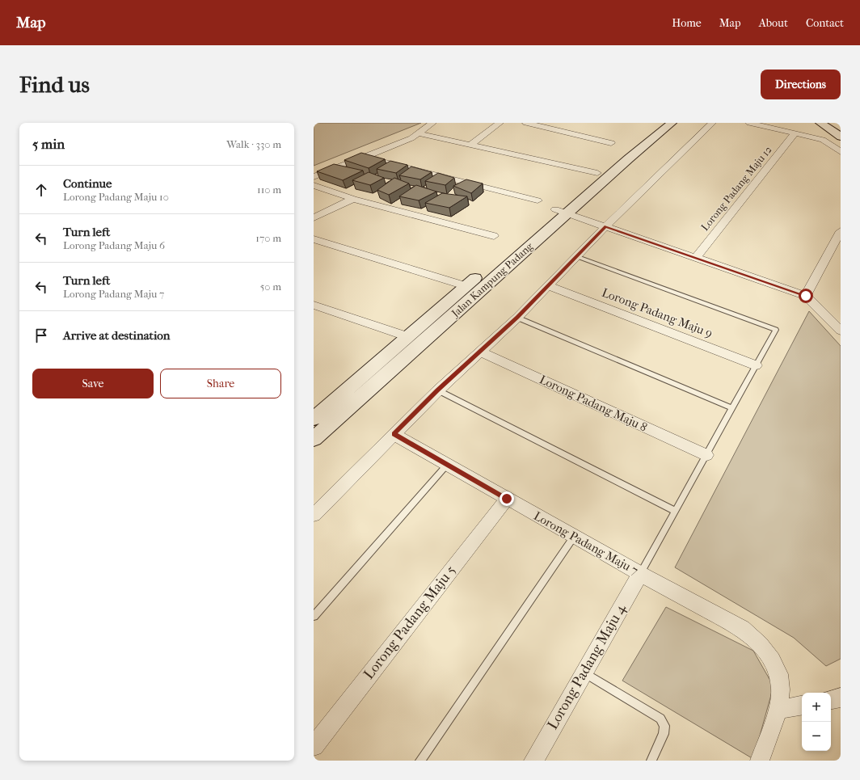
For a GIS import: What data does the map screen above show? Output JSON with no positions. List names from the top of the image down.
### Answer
{
  "streets": {
    "street": [
      "Lorong Padang Maju 12",
      "Jalan Kampung Padang",
      "Lorong Padang Maju 9",
      "Lorong Padang Maju 8",
      "Lorong Padang Maju 7",
      "Lorong Padang Maju 5",
      "Lorong Padang Maju 4"
    ]
  },
  "crossings": [
    ["Lorong Padang Maju 7", "Lorong Padang Maju 5"],
    ["Lorong Padang Maju 7", "Lorong Padang Maju 4"]
  ],
  "page": {
    "header": "Map",
    "nav": [
      "Home",
      "Map",
      "About",
      "Contact"
    ],
    "buttons": [
      "Directions",
      ["Save", "Share"]
    ],
    "title": "Find us",
    "heading": ["5 min", "Walk · 330 m"],
    "list": [
      ["Continue", "Lorong Padang Maju 10", "110 m"],
      ["Turn left", "Lorong Padang Maju 6", "170 m"],
      ["Turn left", "Lorong Padang Maju 7", "50 m"],
      "Arrive at destination"
    ],
    "map_buttons": ["+", "−"]
  }
}
